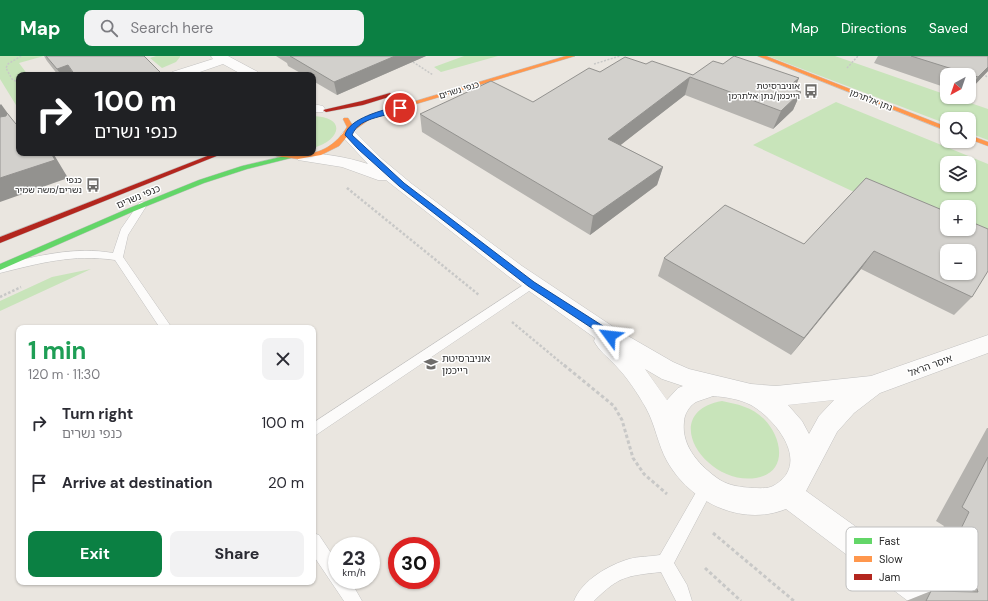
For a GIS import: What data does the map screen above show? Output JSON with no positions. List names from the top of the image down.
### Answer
{
  "streets": {
    "street": ["כנפי נשרים", "נתן אלתרמן", "איסר הראל"]
  },
  "places": {
    "bus stop": ["אוניברסיטת רייכמן/נתן אלתרמן", "כנפי נשרים/משה שמיר"],
    "school or university": ["אוניברסיטת רייכמן"]
  },
  "legend": ["Fast", "Slow", "Jam"],
  "north": "bottom left",
  "page": {
    "header": "Map",
    "search": "Search here",
    "nav": ["Map", "Directions", "Saved"],
    "map_buttons": ["+", "−"],
    "turn": ["100 m", "כנפי נשרים"],
    "heading": ["1 min", "120 m · 11:30"],
    "list": [
      {
        "name": "Turn right",
        "note": "כנפי נשרים",
        "value": "100 m"
      },
      {
        "name": "Arrive at destination",
        "value": "20 m"
      }
    ],
    "buttons": ["Exit", "Share"],
    "speed": "23 km/h",
    "limit": "30"
  }
}
